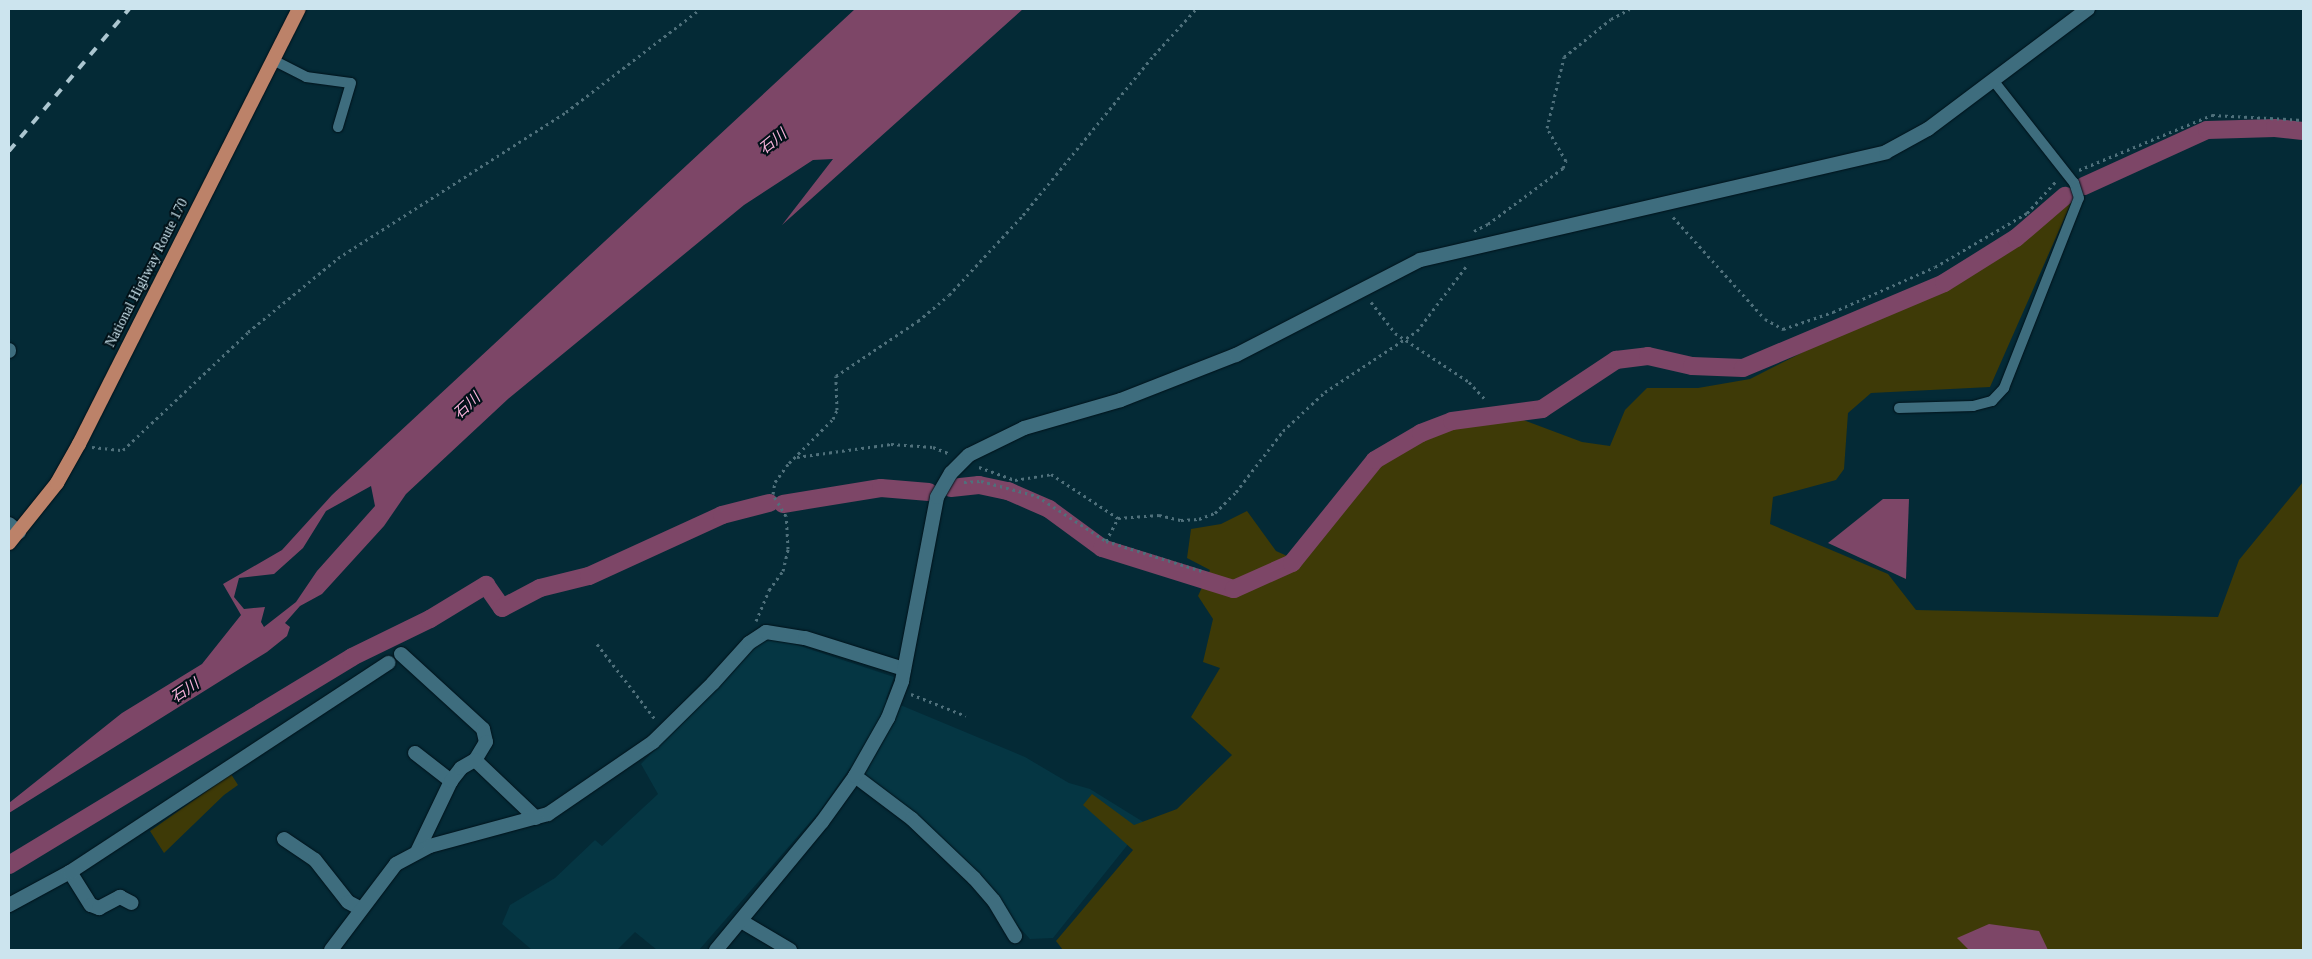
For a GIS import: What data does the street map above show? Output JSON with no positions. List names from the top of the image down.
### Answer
{
  "streets": {
    "highway": ["National Highway Route 170"]
  },
  "water": ["石川"]
}
